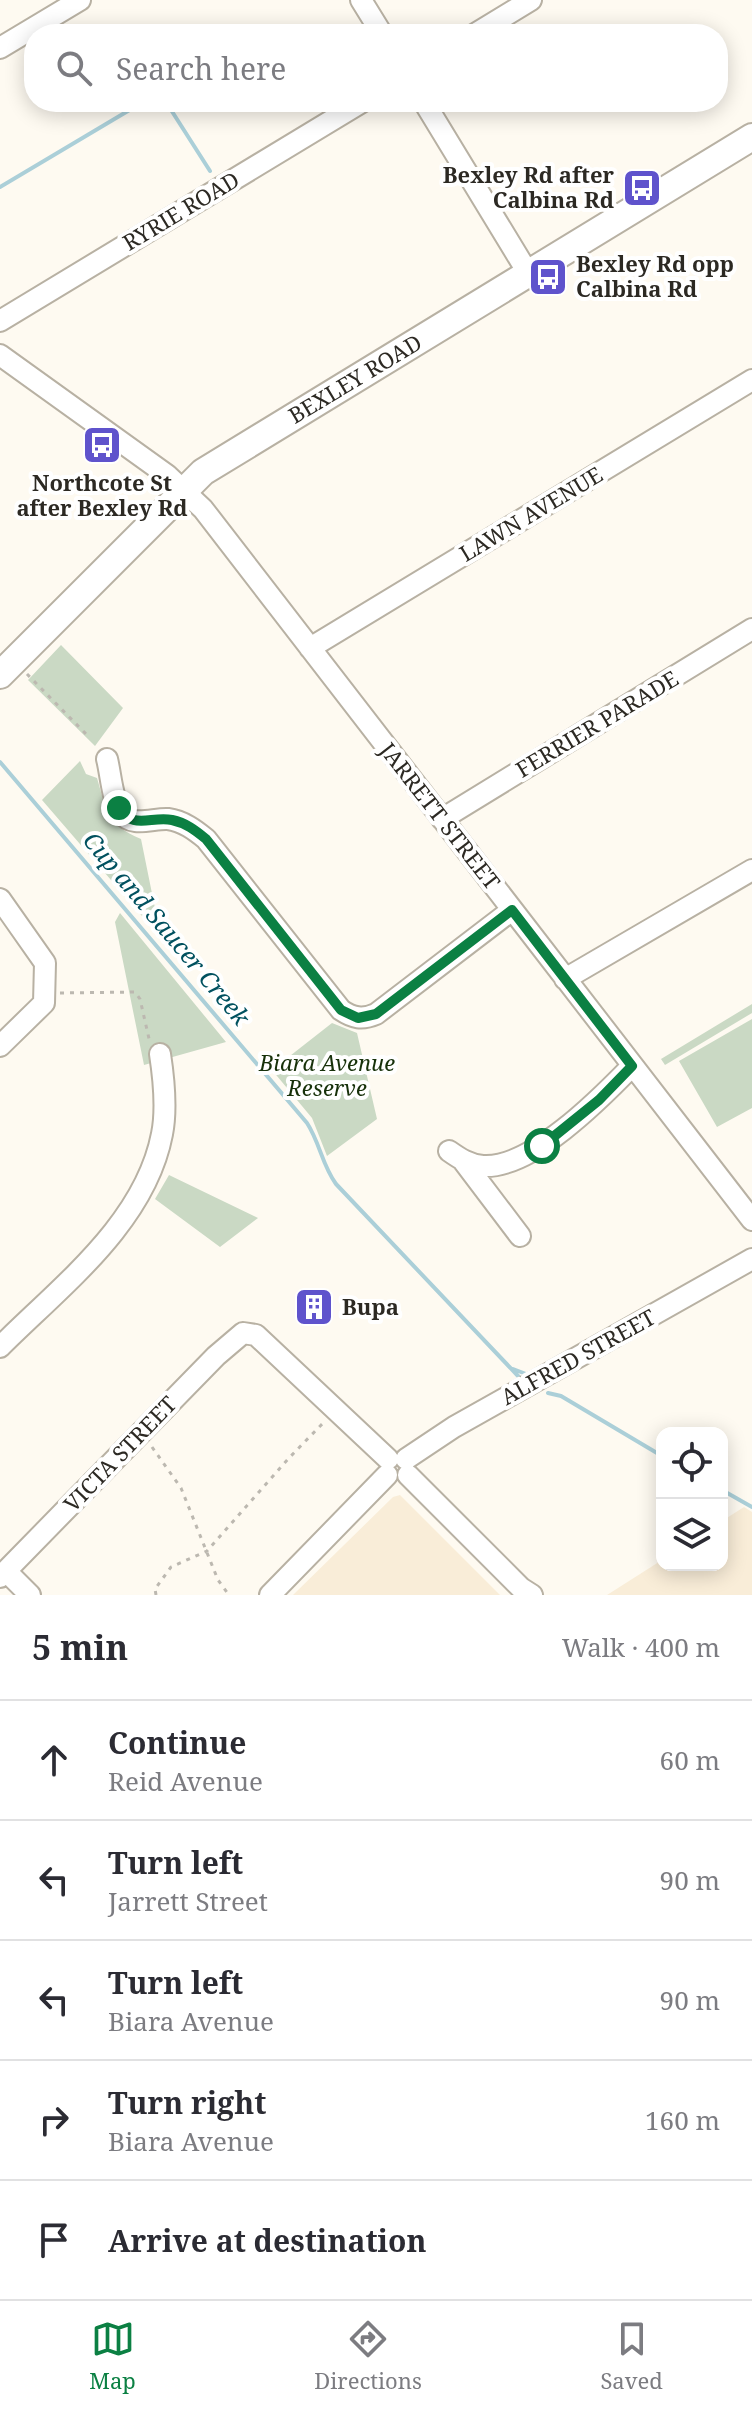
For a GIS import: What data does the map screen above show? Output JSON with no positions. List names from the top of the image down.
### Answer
{
  "streets": {
    "main road": ["BEXLEY ROAD"],
    "street": [
      "RYRIE ROAD",
      "LAWN AVENUE",
      "FERRIER PARADE",
      "JARRETT STREET",
      "ALFRED STREET",
      "VICTA STREET"
    ]
  },
  "crossings": [
    ["BEXLEY ROAD", "JARRETT STREET"],
    ["LAWN AVENUE", "JARRETT STREET"],
    ["FERRIER PARADE", "JARRETT STREET"],
    ["ALFRED STREET", "VICTA STREET"]
  ],
  "water": ["Cup and Saucer Creek"],
  "parks": ["Biara Avenue Reserve"],
  "places": {
    "bus stop": ["Bexley Rd after Calbina Rd", "Bexley Rd opp Calbina Rd", "Northcote St after Bexley Rd"],
    "building": ["Bupa"]
  },
  "page": {
    "search": "Search here",
    "heading": ["5 min", "Walk · 400 m"],
    "list": [
      ["Continue", "Reid Avenue", "60 m"],
      ["Turn left", "Jarrett Street", "90 m"],
      ["Turn left", "Biara Avenue", "90 m"],
      ["Turn right", "Biara Avenue", "160 m"],
      "Arrive at destination"
    ],
    "nav": ["Map", "Directions", "Saved"]
  }
}
